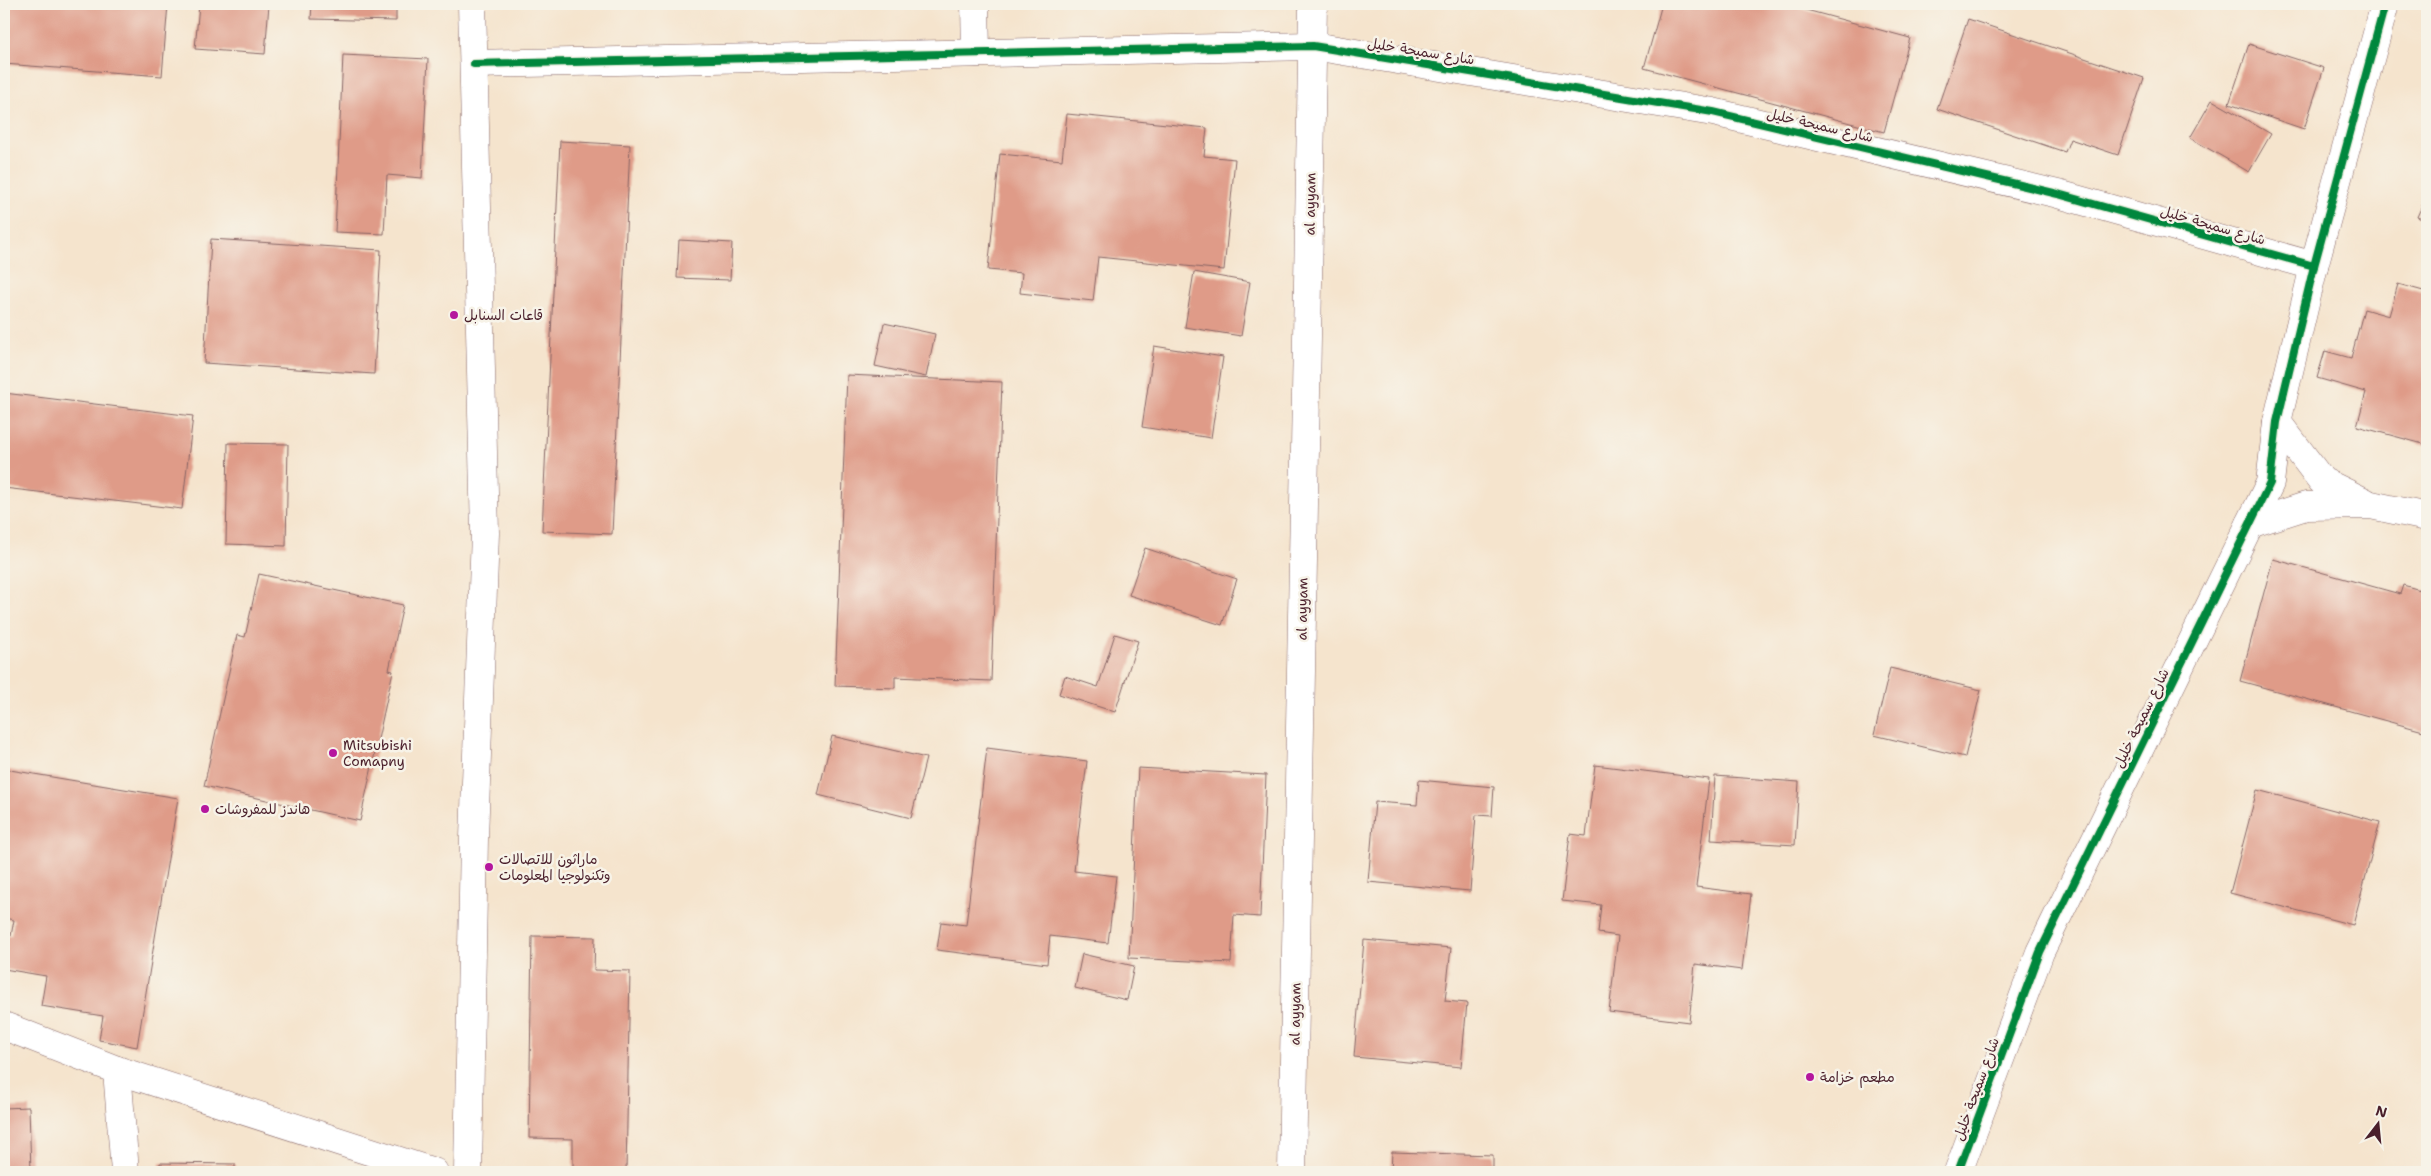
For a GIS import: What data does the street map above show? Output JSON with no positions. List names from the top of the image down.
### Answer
{
  "streets": {
    "street": ["شارع سميحة خليل", "al ayyam"]
  },
  "crossings": [
    ["شارع سميحة خليل", "al ayyam"]
  ],
  "places": [
    "قاعات السنابل",
    "Mitsubishi Comapny",
    "هاندز للمفروشات",
    "ماراثون للاتصالات وتكنولوجيا المعلومات",
    "مطعم خزامة"
  ],
  "north": "top"
}
